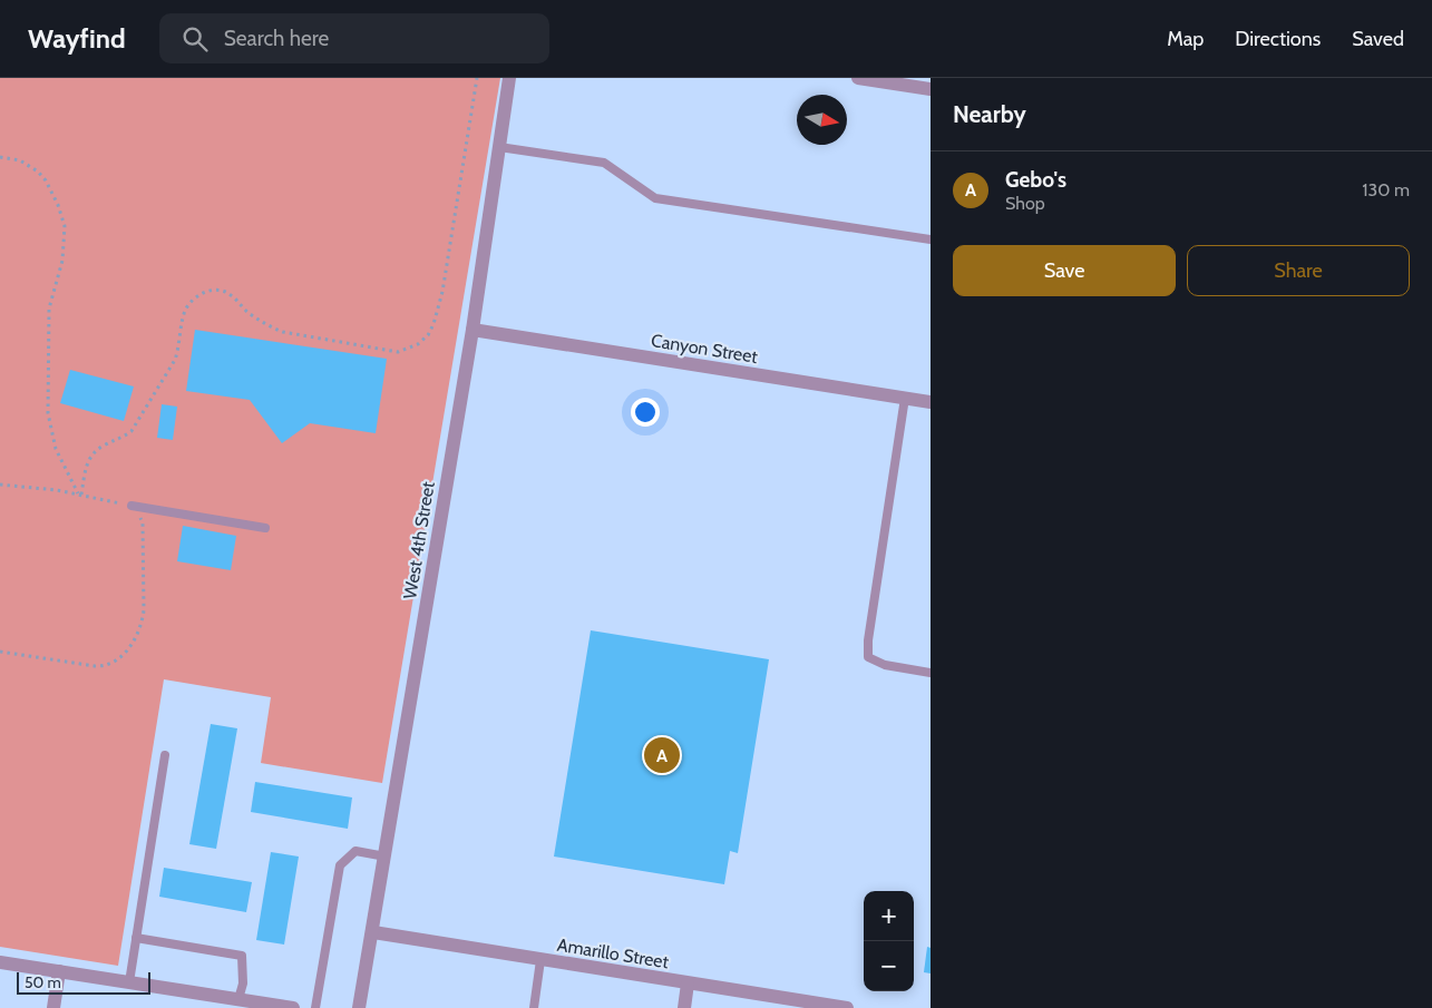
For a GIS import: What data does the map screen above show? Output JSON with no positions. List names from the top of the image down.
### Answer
{
  "streets": {
    "street": ["Canyon Street", "West 4th Street", "Amarillo Street"]
  },
  "crossings": [
    ["Canyon Street", "West 4th Street"],
    ["West 4th Street", "Amarillo Street"]
  ],
  "scale_bar": "50 m",
  "north": "right",
  "page": {
    "header": "Wayfind",
    "search": "Search here",
    "nav": ["Map", "Directions", "Saved"],
    "heading": "Nearby",
    "list": [
      {
        "mark": "A",
        "name": "Gebo's",
        "note": "Shop",
        "value": "130 m"
      }
    ],
    "buttons": ["Save", "Share"],
    "pins": "A",
    "map_buttons": ["+", "−"],
    "scale": "50 m"
  }
}
